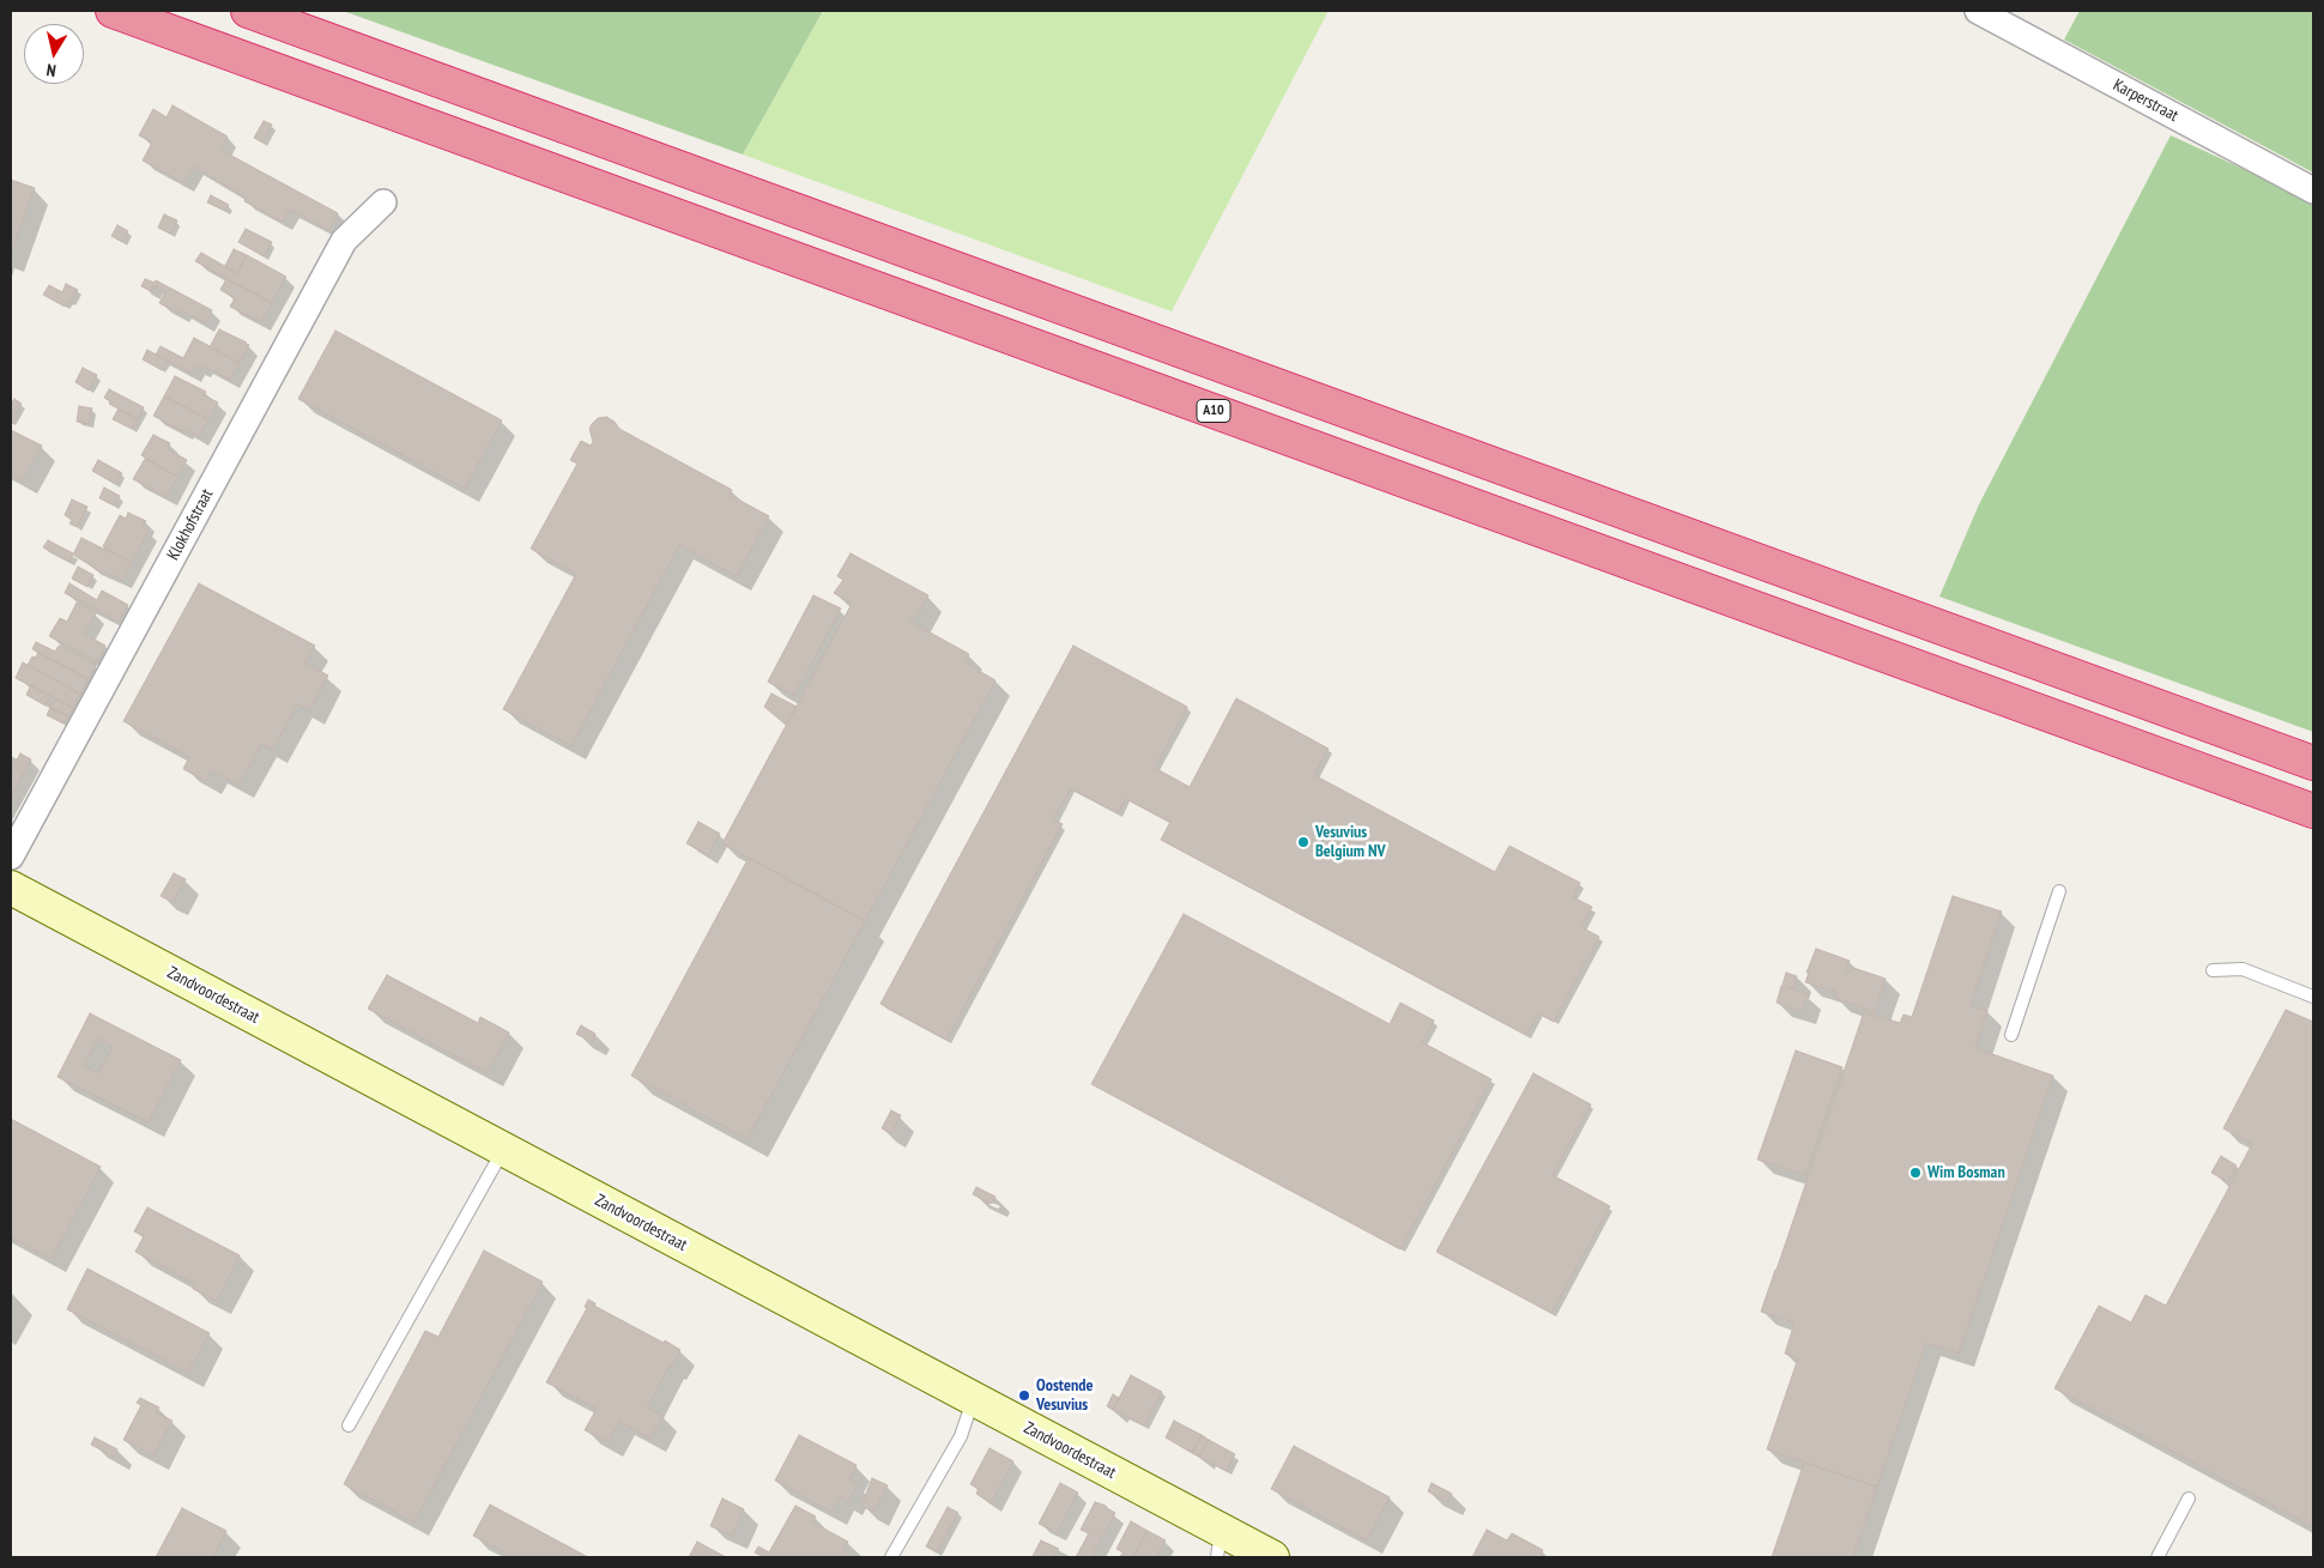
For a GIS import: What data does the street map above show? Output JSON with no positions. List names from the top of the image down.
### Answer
{
  "streets": {
    "highway": ["A10"],
    "main road": ["Zandvoordestraat"],
    "street": ["Karperstraat", "Klokhofstraat"]
  },
  "places": ["Vesuvius Belgium NV", "Wim Bosman", "Oostende Vesuvius"],
  "north": "bottom"
}
